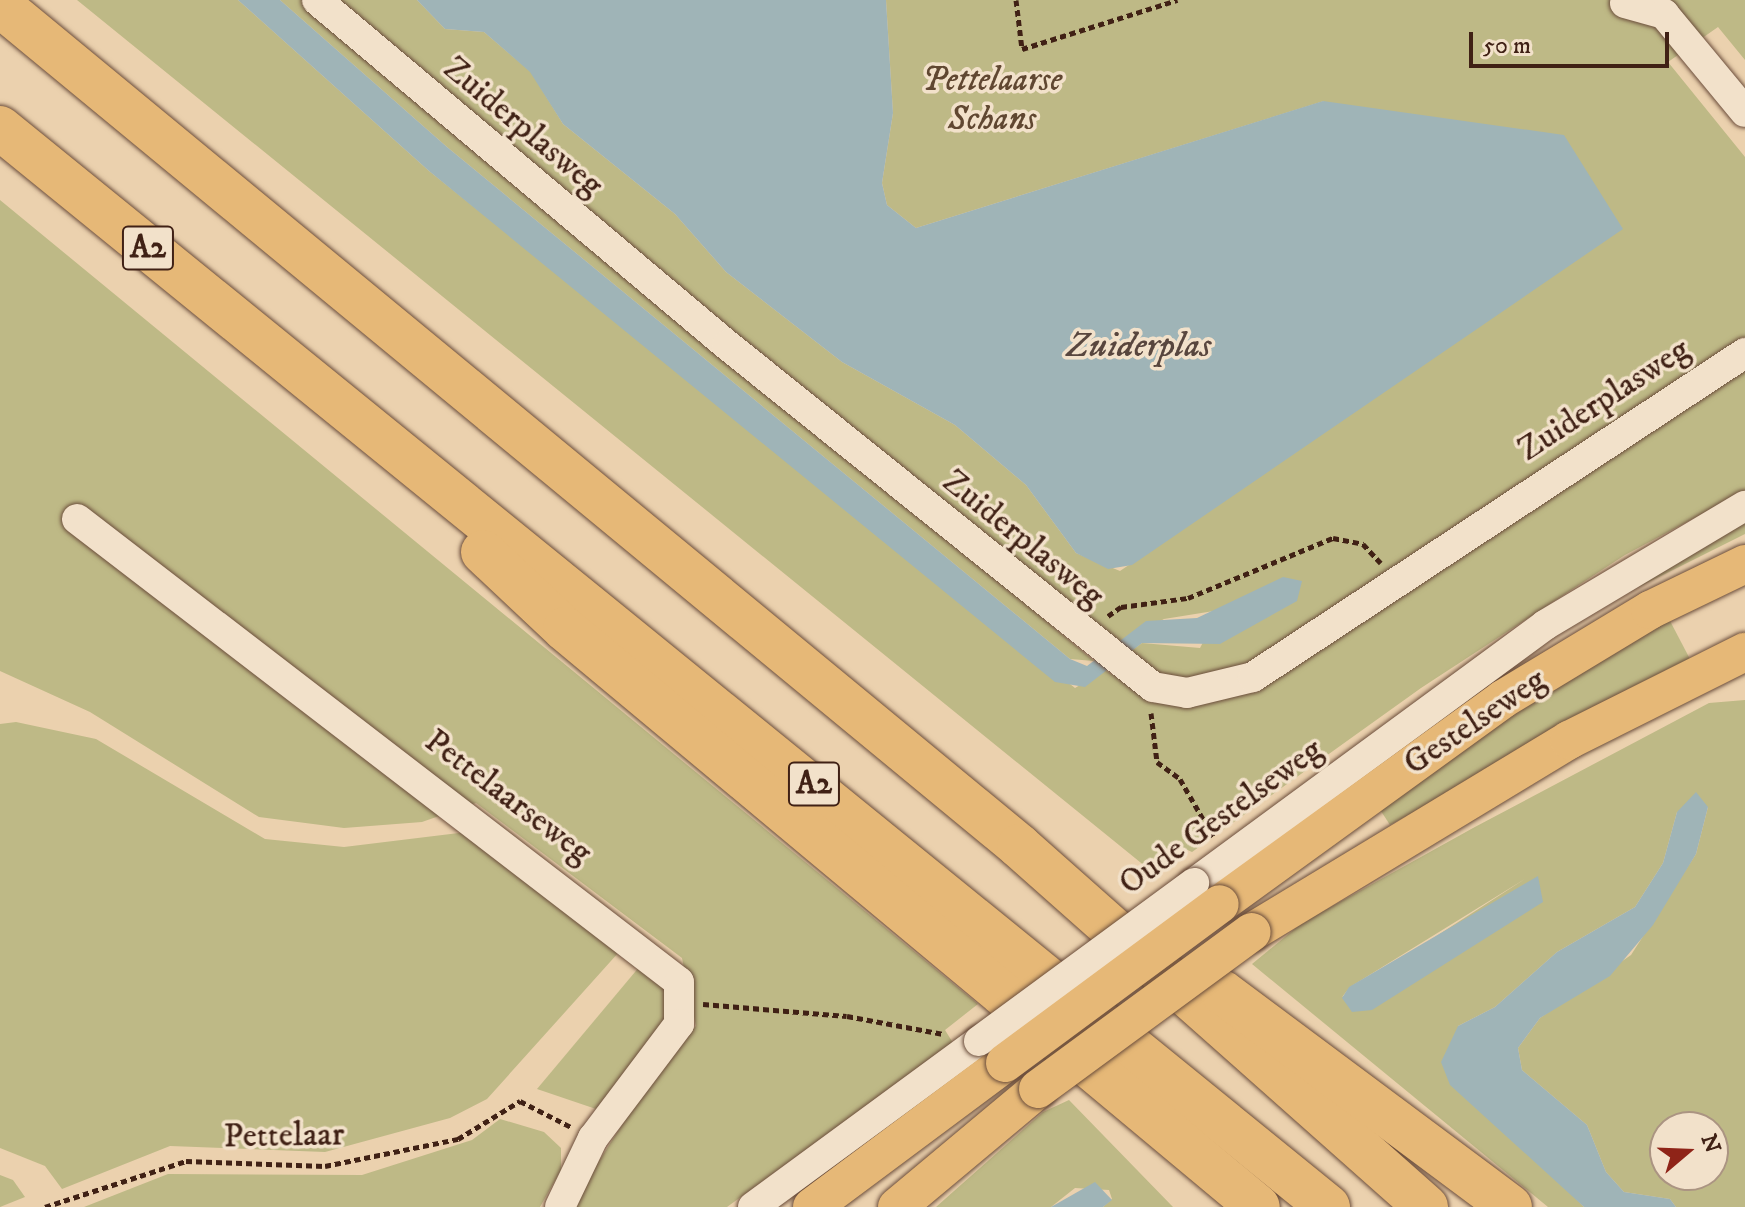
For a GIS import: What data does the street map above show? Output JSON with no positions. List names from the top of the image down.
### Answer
{
  "streets": {
    "highway": ["A2"],
    "main road": ["Gestelseweg"],
    "street": ["Zuiderplasweg", "Pettelaarseweg", "Oude Gestelseweg"],
    "path": ["Pettelaar"]
  },
  "crossings": [
    ["Gestelseweg", "Oude Gestelseweg"]
  ],
  "water": ["Zuiderplas"],
  "parks": ["Pettelaarse Schans"],
  "scale_bar": "50 m",
  "north": "right"
}
